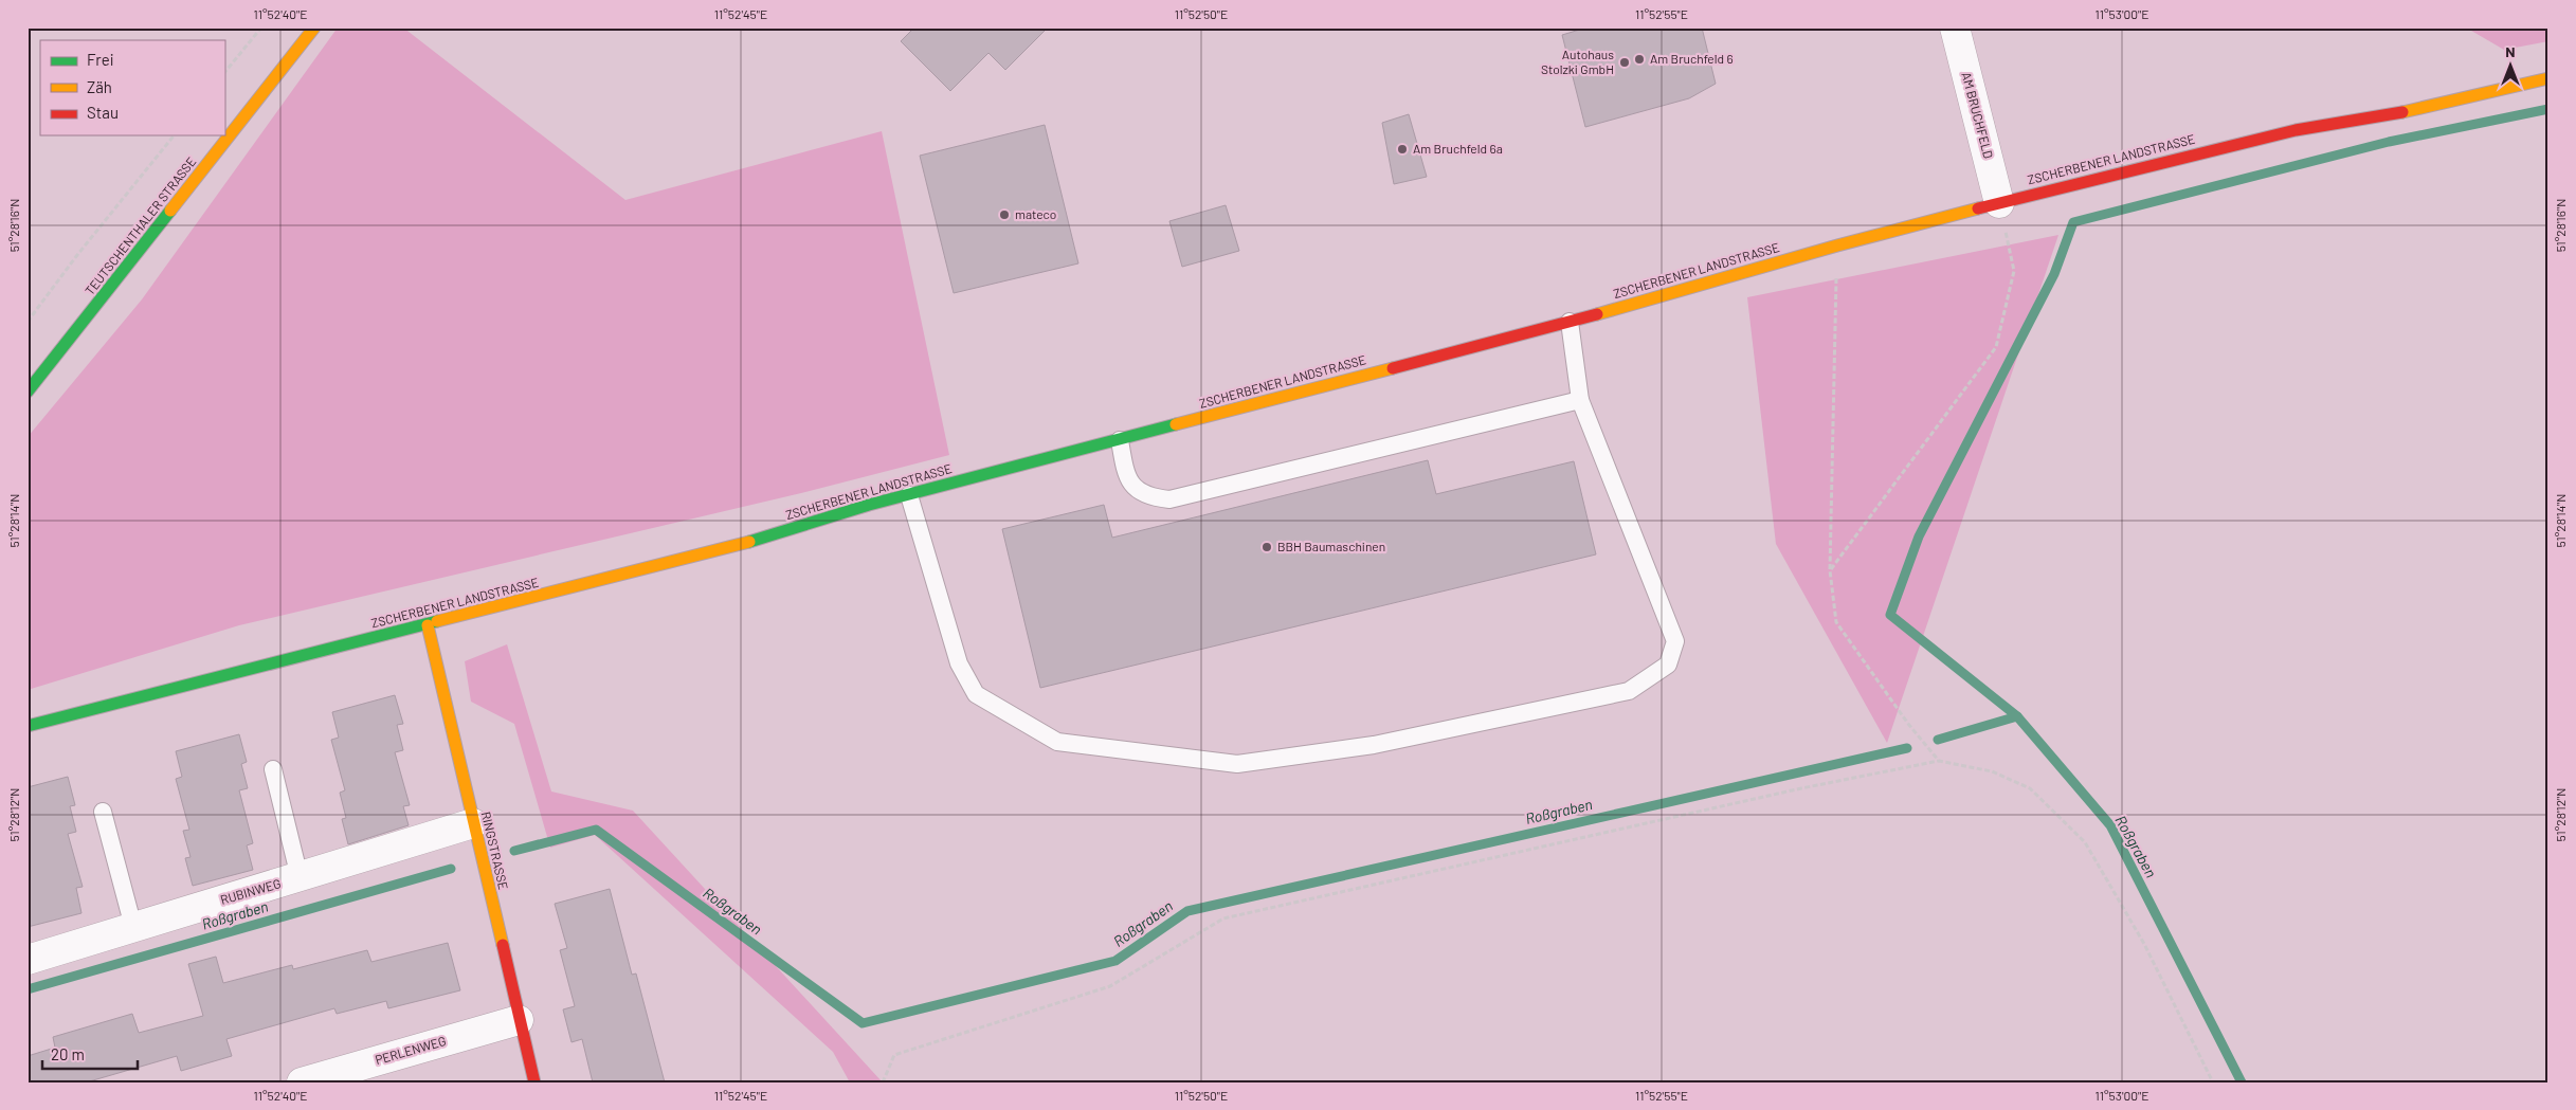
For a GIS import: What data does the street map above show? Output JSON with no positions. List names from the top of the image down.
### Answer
{
  "streets": {
    "street": [
      "AM BRUCHFELD",
      "ZSCHERBENER LANDSTRASSE",
      "TEUTSCHENTHALER STRASSE",
      "RINGSTRASSE",
      "RUBINWEG",
      "PERLENWEG"
    ]
  },
  "crossings": [
    ["AM BRUCHFELD", "ZSCHERBENER LANDSTRASSE"],
    ["ZSCHERBENER LANDSTRASSE", "RINGSTRASSE"],
    ["RINGSTRASSE", "RUBINWEG"],
    ["RINGSTRASSE", "PERLENWEG"]
  ],
  "water": ["Roßgraben"],
  "places": [
    "Am Bruchfeld 6",
    "Autohaus Stolzki GmbH",
    "Am Bruchfeld 6a",
    "mateco",
    "BBH Baumaschinen"
  ],
  "legend": ["Frei", "Zäh", "Stau"],
  "scale_bar": "20 m",
  "north": "top",
  "coordinates": [
    "11°52'40\"E",
    "11°52'45\"E",
    "11°52'50\"E",
    "11°52'55\"E",
    "11°53'00\"E",
    "51°28'16\"N",
    "51°28'14\"N",
    "51°28'12\"N"
  ]
}
